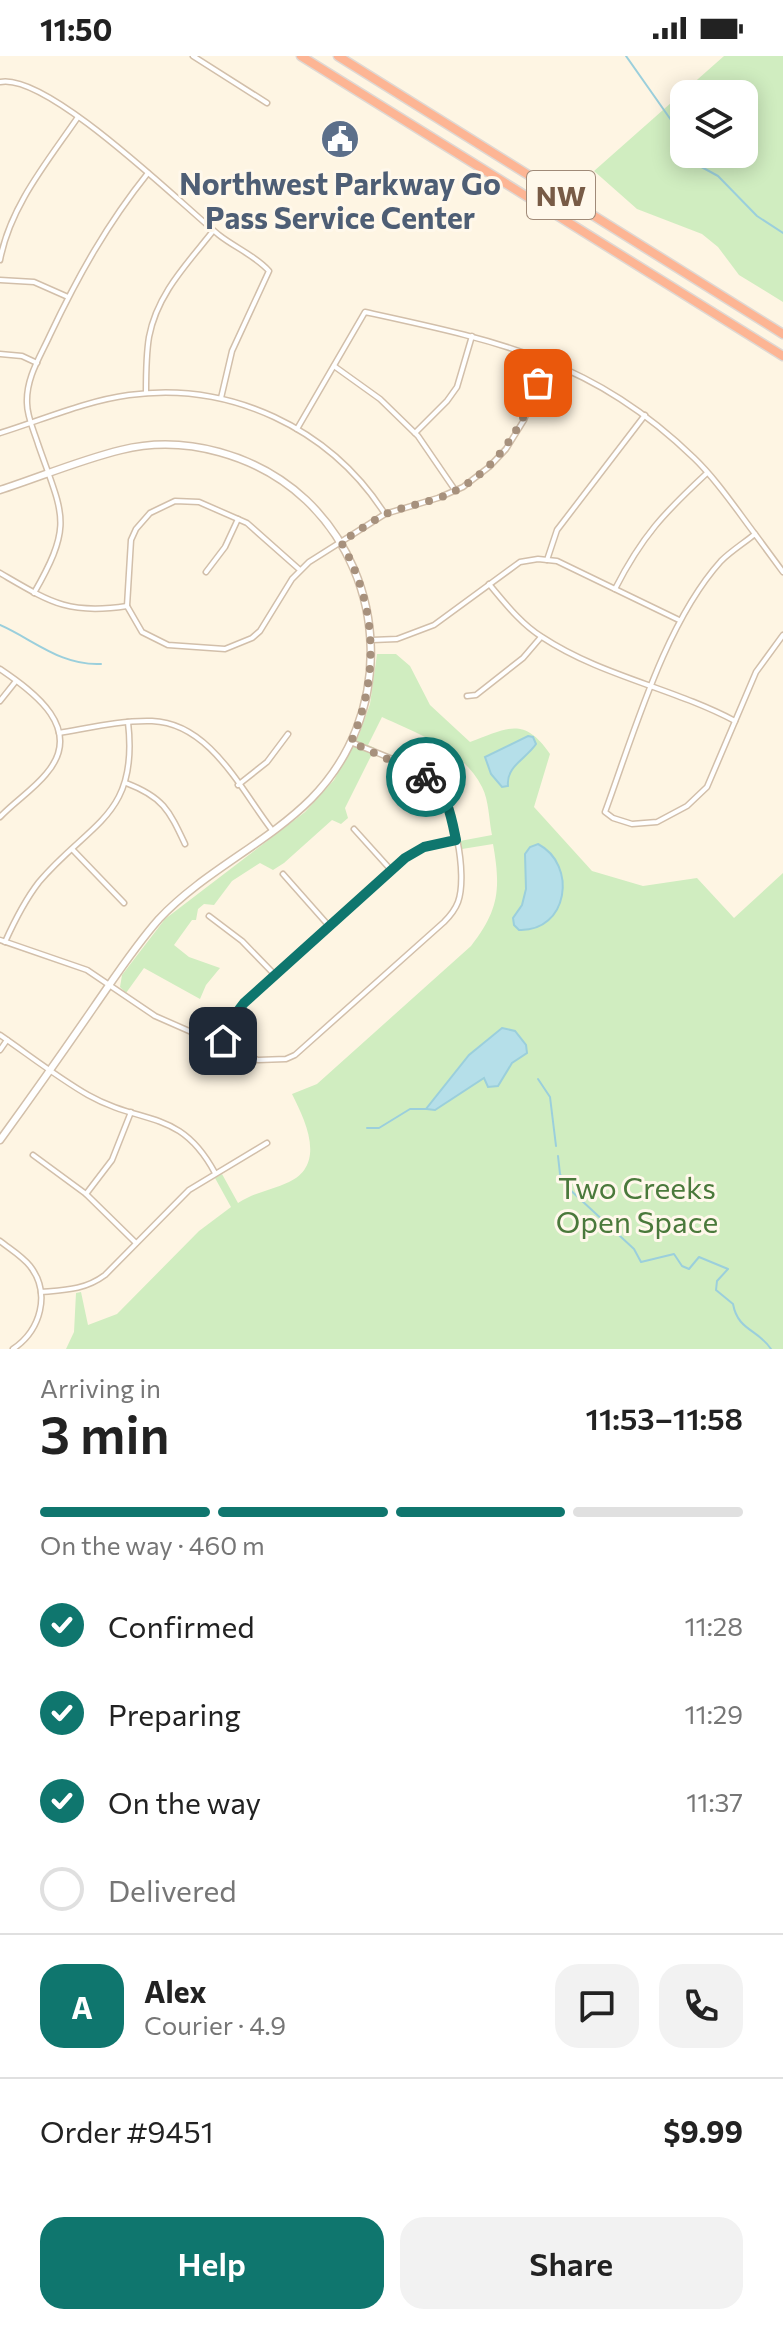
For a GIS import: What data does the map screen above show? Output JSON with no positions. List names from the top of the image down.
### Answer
{
  "streets": {
    "highway": ["NW"]
  },
  "parks": ["Two Creeks Open Space"],
  "places": {
    "public building": ["Northwest Parkway Go Pass Service Center"]
  },
  "page": {
    "status": "11:50",
    "heading": ["3 min", "Arriving in", "11:53–11:58"],
    "panel": [
      "Alex",
      "Courier · 4.9",
      "Order #9451",
      "$9.99"
    ],
    "bar": "On the way · 460 m",
    "list": [
      ["Confirmed", "11:28"],
      ["Preparing", "11:29"],
      ["On the way", "11:37"],
      "Delivered"
    ],
    "round": "A",
    "buttons": ["Help", "Share"]
  }
}
